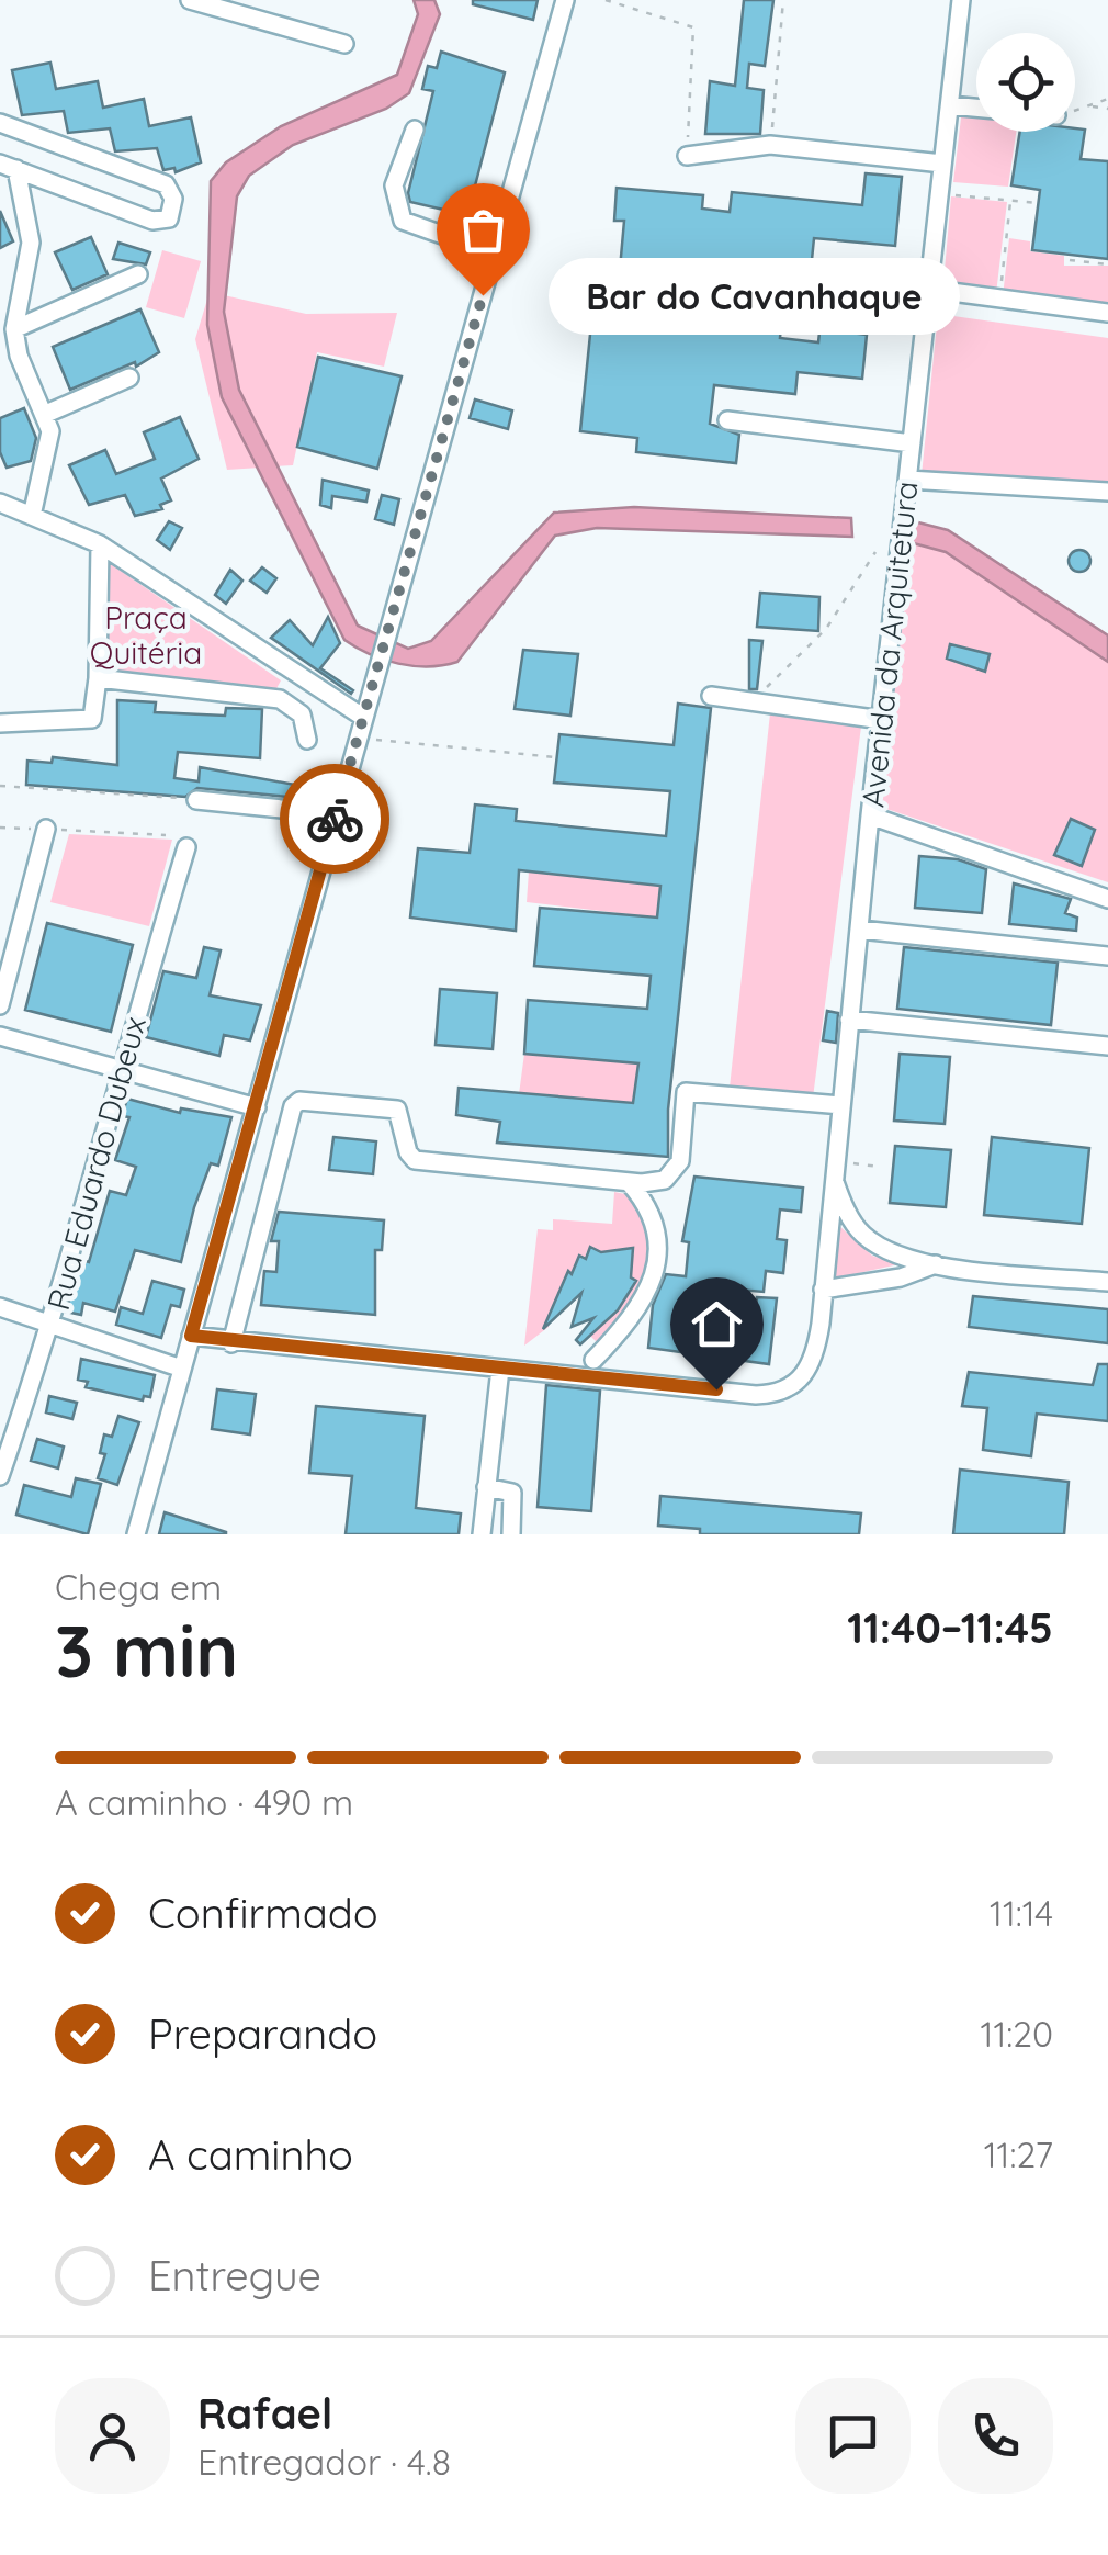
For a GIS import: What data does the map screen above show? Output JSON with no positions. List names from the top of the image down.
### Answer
{
  "streets": {
    "street": ["Avenida da Arquitetura", "Rua Eduardo Dubeux"]
  },
  "parks": ["Praça Quitéria"],
  "places": ["Bar do Cavanhaque"],
  "page": {
    "bubble": "Bar do Cavanhaque",
    "heading": ["3 min", "Chega em", "11:40–11:45"],
    "panel": ["Rafael", "Entregador · 4.8"],
    "bar": "A caminho · 490 m",
    "list": [
      ["Confirmado", "11:14"],
      ["Preparando", "11:20"],
      ["A caminho", "11:27"],
      "Entregue"
    ]
  }
}
